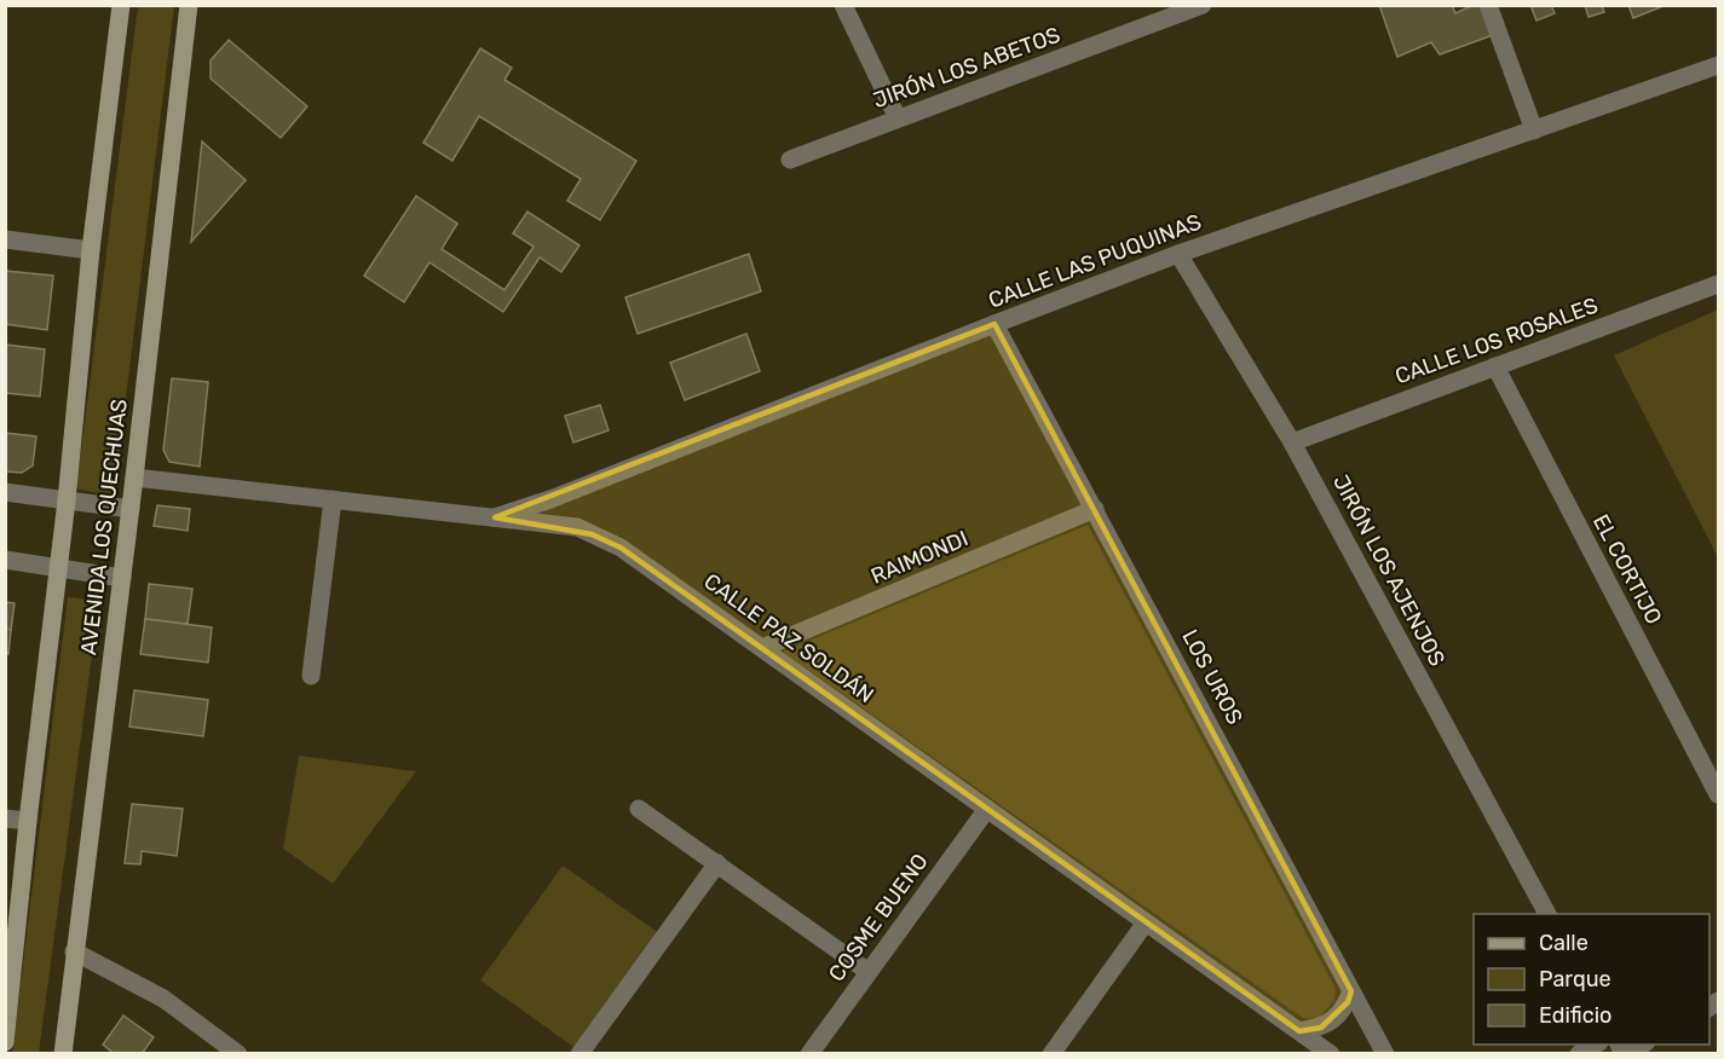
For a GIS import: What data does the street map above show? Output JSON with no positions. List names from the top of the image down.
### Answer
{
  "streets": {
    "main road": ["AVENIDA LOS QUECHUAS"],
    "street": [
      "JIRÓN LOS ABETOS",
      "CALLE LAS PUQUINAS",
      "CALLE LOS ROSALES",
      "RAIMONDI",
      "EL CORTIJO",
      "JIRÓN LOS AJENJOS",
      "CALLE PAZ SOLDÁN",
      "LOS UROS",
      "COSME BUENO"
    ]
  },
  "crossings": [
    ["CALLE LAS PUQUINAS", "JIRÓN LOS AJENJOS"],
    ["CALLE LAS PUQUINAS", "CALLE PAZ SOLDÁN"],
    ["CALLE LAS PUQUINAS", "LOS UROS"],
    ["CALLE LOS ROSALES", "EL CORTIJO"],
    ["CALLE LOS ROSALES", "JIRÓN LOS AJENJOS"],
    ["AVENIDA LOS QUECHUAS", "CALLE PAZ SOLDÁN"],
    ["RAIMONDI", "CALLE PAZ SOLDÁN"],
    ["RAIMONDI", "LOS UROS"],
    ["CALLE PAZ SOLDÁN", "COSME BUENO"]
  ],
  "legend": ["Calle", "Parque", "Edificio"]
}
